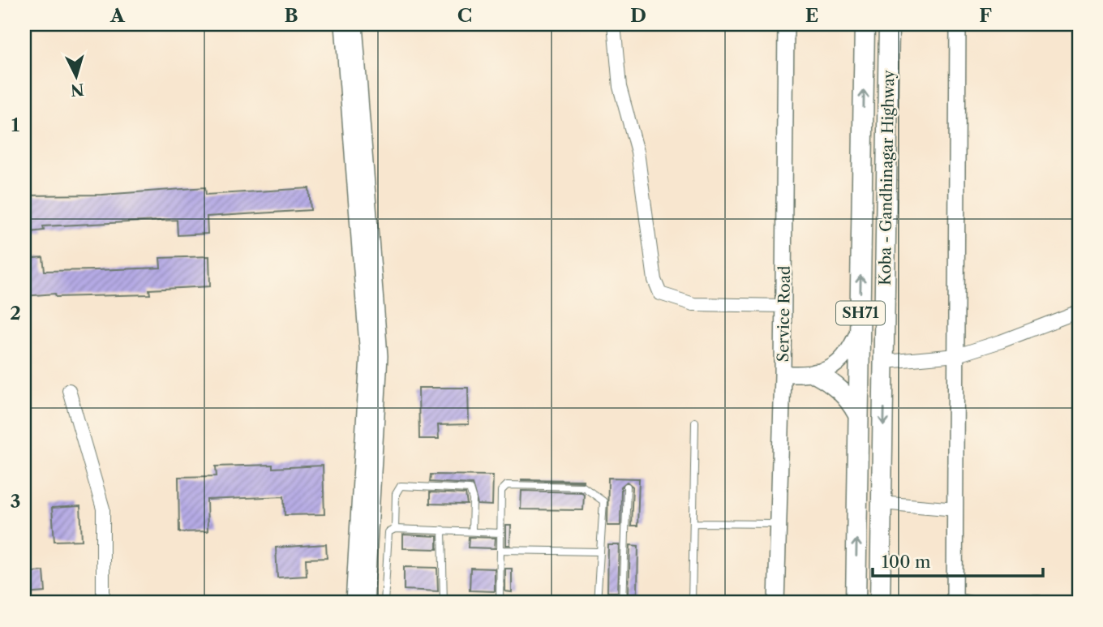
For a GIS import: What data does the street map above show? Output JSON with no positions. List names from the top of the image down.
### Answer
{
  "streets": {
    "main road": ["Koba - Gandhinagar Highway", "SH71"],
    "street": ["Service Road"]
  },
  "scale_bar": "100 m",
  "north": "bottom",
  "grid": {
    "columns": [
      "A",
      "B",
      "C",
      "D",
      "E",
      "F"
    ],
    "rows": ["1", "2", "3"]
  }
}
